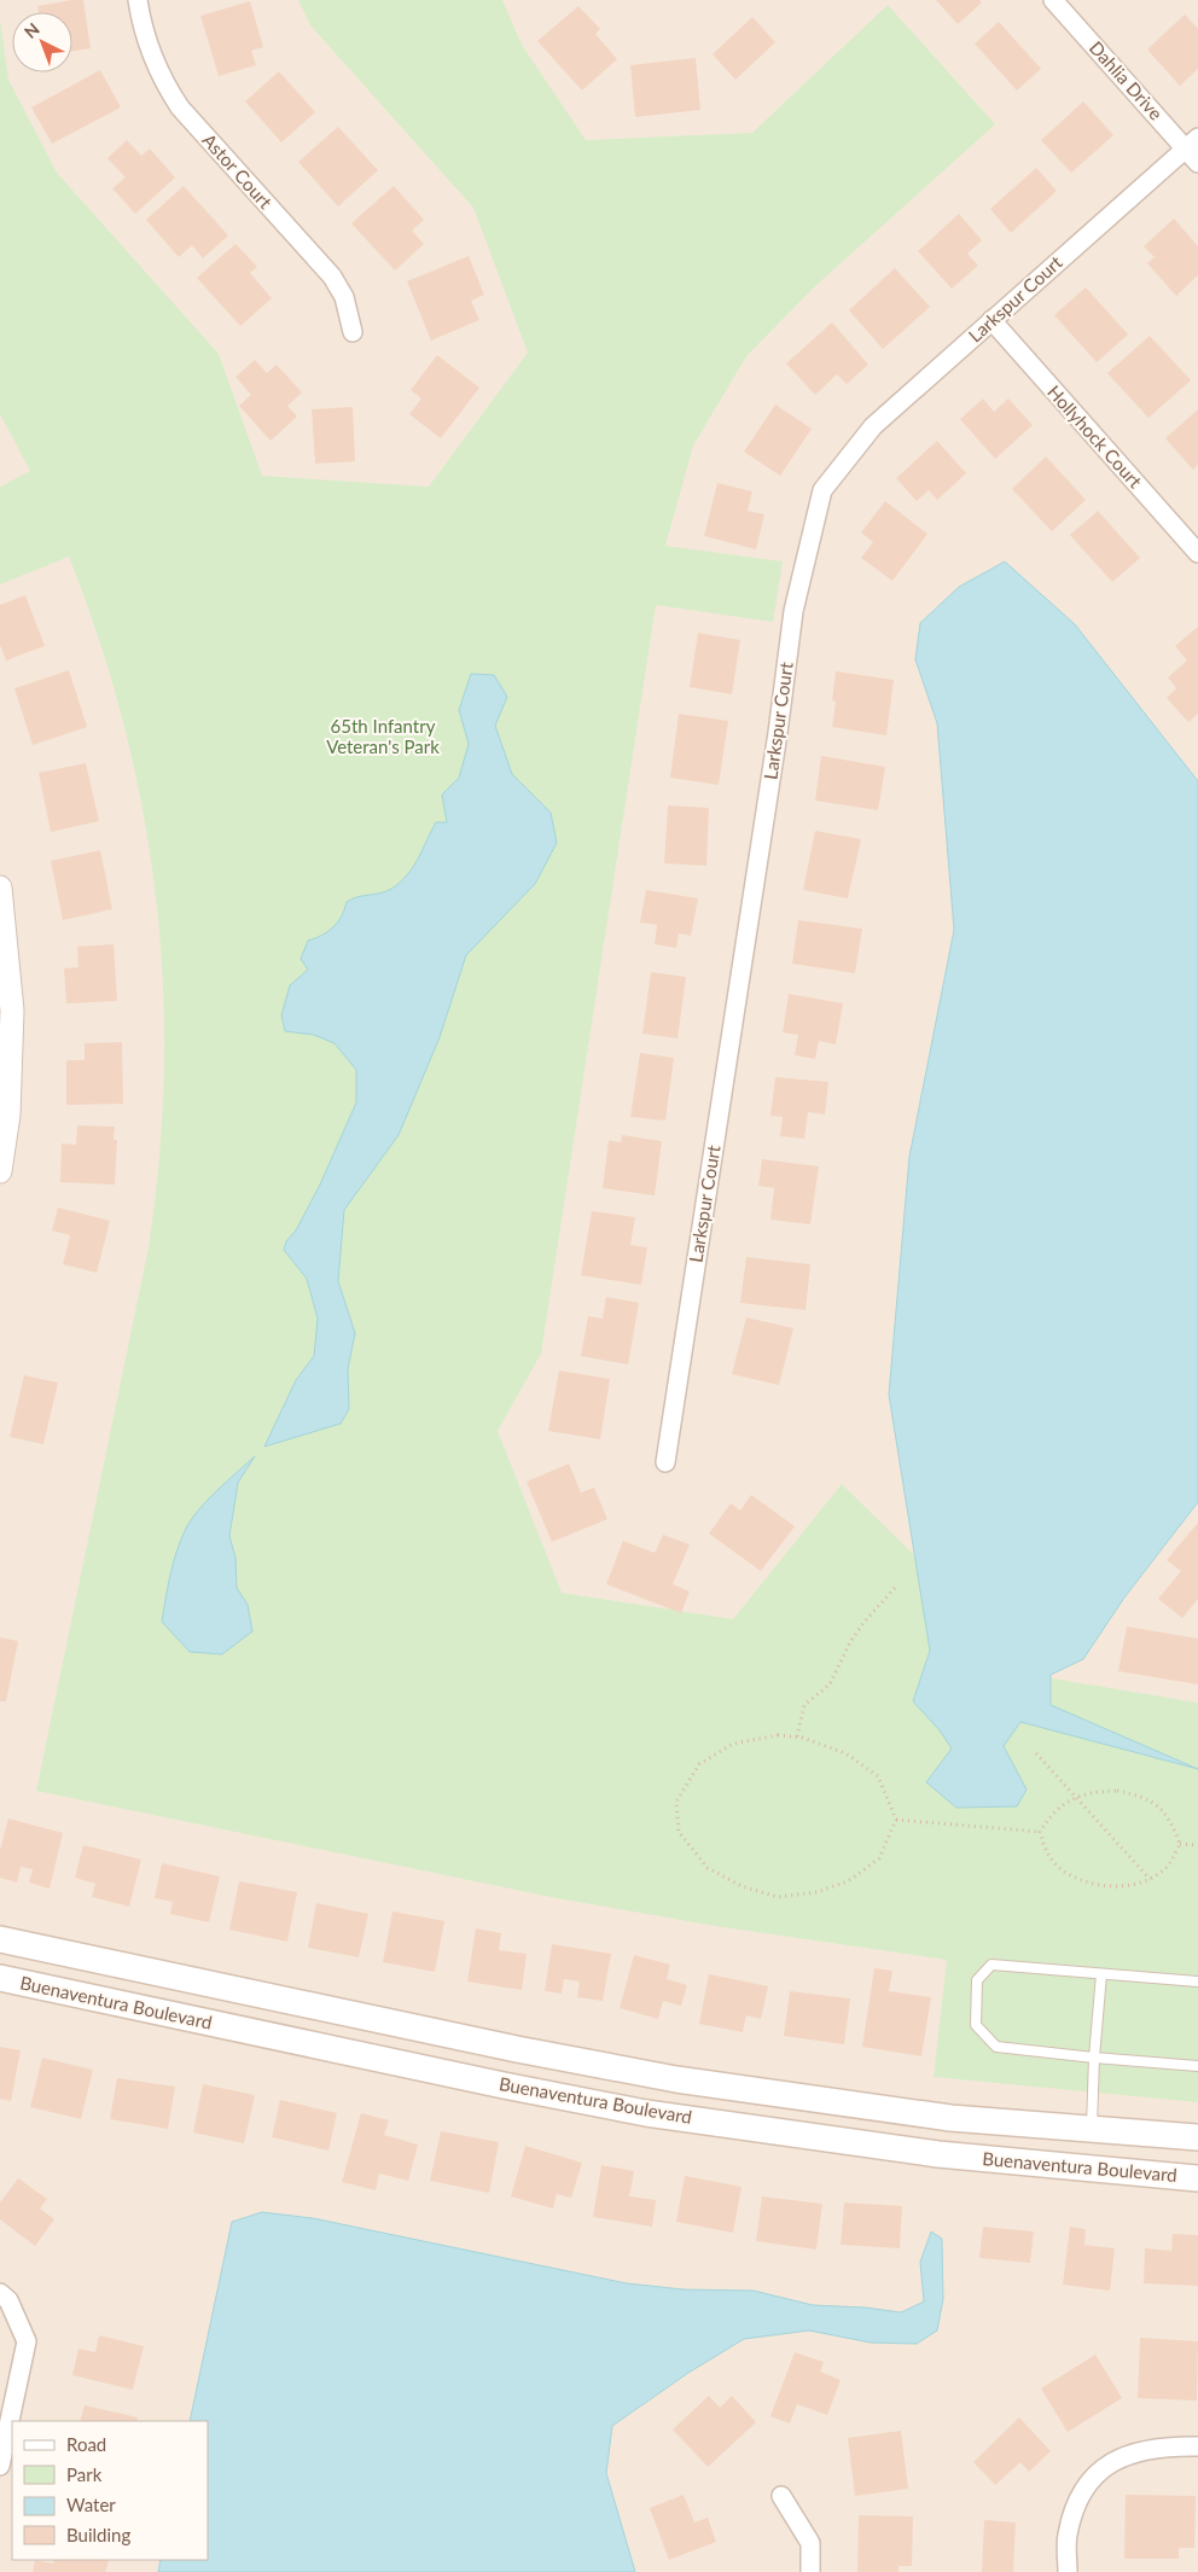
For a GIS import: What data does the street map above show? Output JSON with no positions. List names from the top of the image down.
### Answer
{
  "streets": {
    "main road": ["Buenaventura Boulevard"],
    "street": [
      "Dahlia Drive",
      "Astor Court",
      "Larkspur Court",
      "Hollyhock Court"
    ]
  },
  "crossings": [
    ["Dahlia Drive", "Larkspur Court"],
    ["Larkspur Court", "Hollyhock Court"]
  ],
  "parks": ["65th Infantry Veteran's Park"],
  "legend": [
    "Road",
    "Park",
    "Water",
    "Building"
  ],
  "north": "top left"
}
